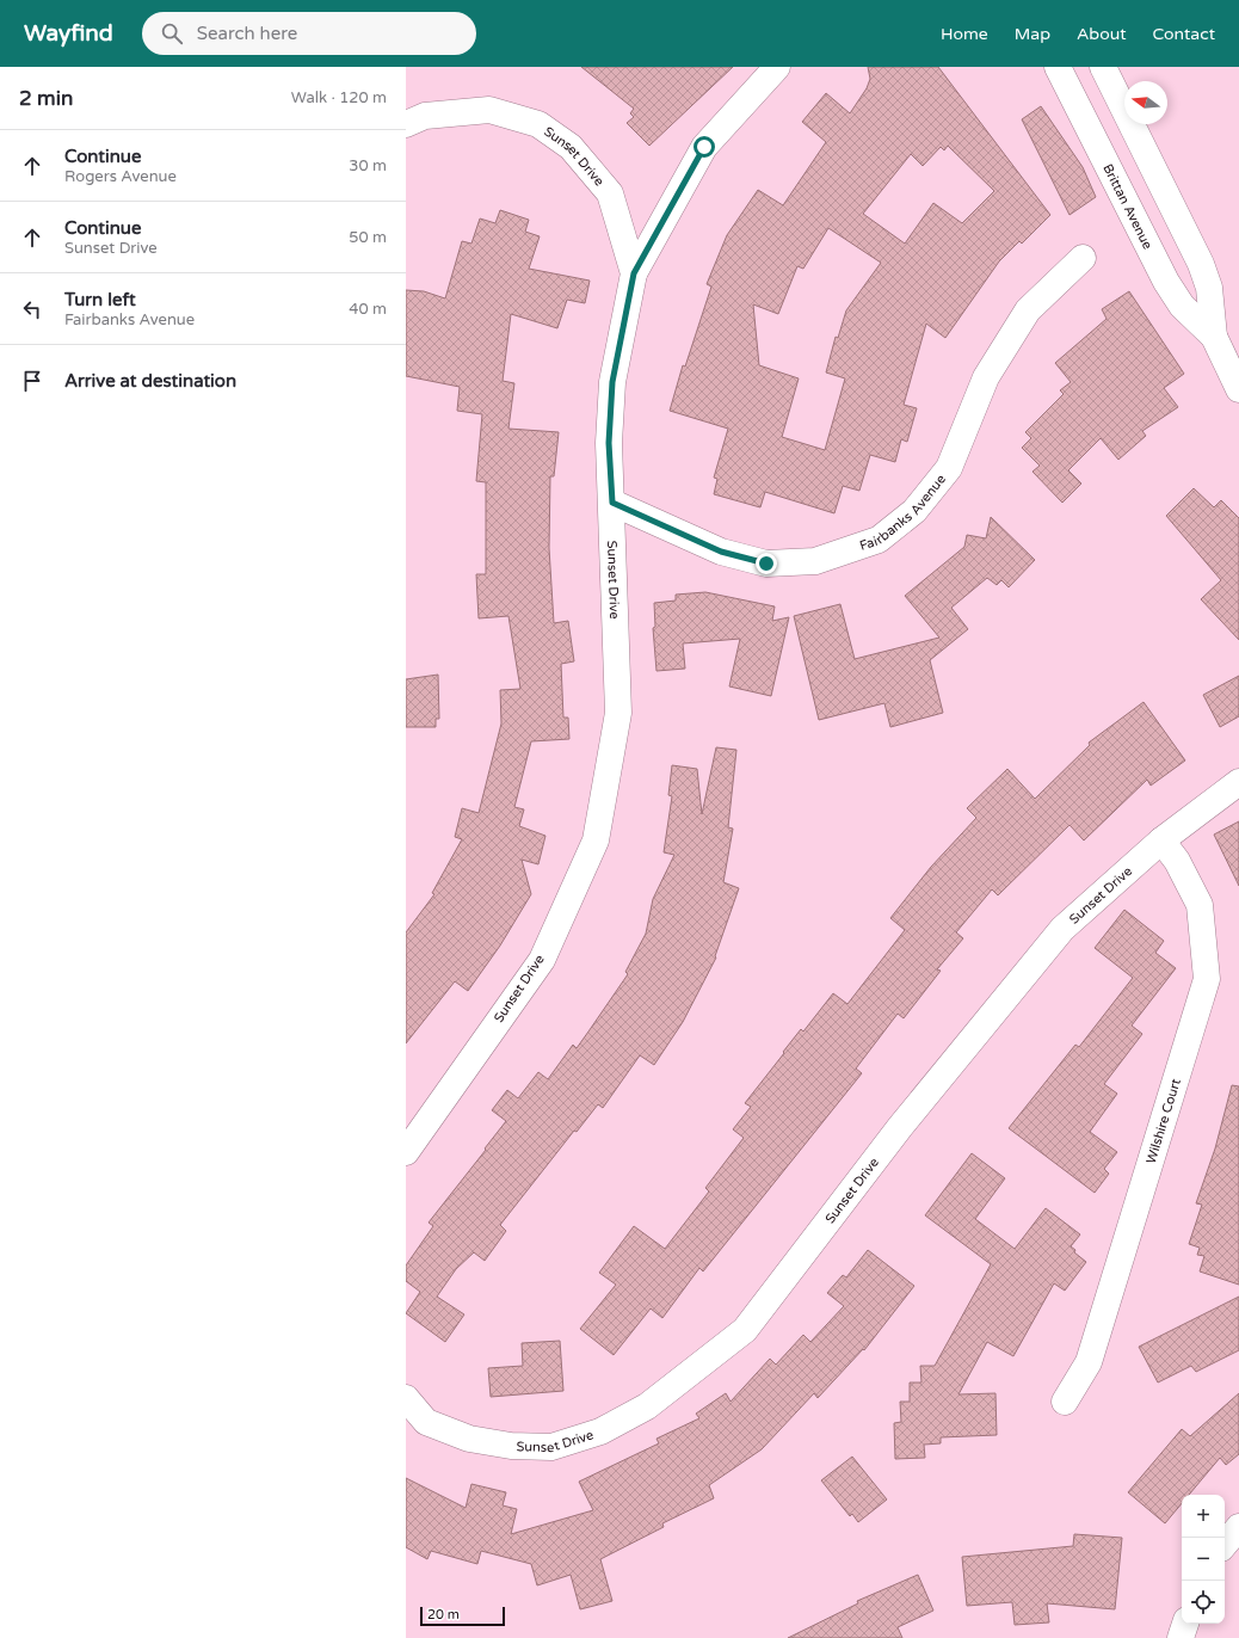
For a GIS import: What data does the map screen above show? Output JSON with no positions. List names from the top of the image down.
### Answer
{
  "streets": {
    "street": [
      "Sunset Drive",
      "Brittan Avenue",
      "Fairbanks Avenue",
      "Wilshire Court"
    ]
  },
  "crossings": [
    ["Sunset Drive", "Fairbanks Avenue"],
    ["Sunset Drive", "Wilshire Court"]
  ],
  "scale_bar": "20 m",
  "north": "left",
  "page": {
    "header": "Wayfind",
    "search": "Search here",
    "nav": [
      "Home",
      "Map",
      "About",
      "Contact"
    ],
    "heading": ["2 min", "Walk · 120 m"],
    "list": [
      ["Continue", "Rogers Avenue", "30 m"],
      ["Continue", "Sunset Drive", "50 m"],
      ["Turn left", "Fairbanks Avenue", "40 m"],
      "Arrive at destination"
    ],
    "map_buttons": ["+", "−"],
    "scale": "20 m"
  }
}
